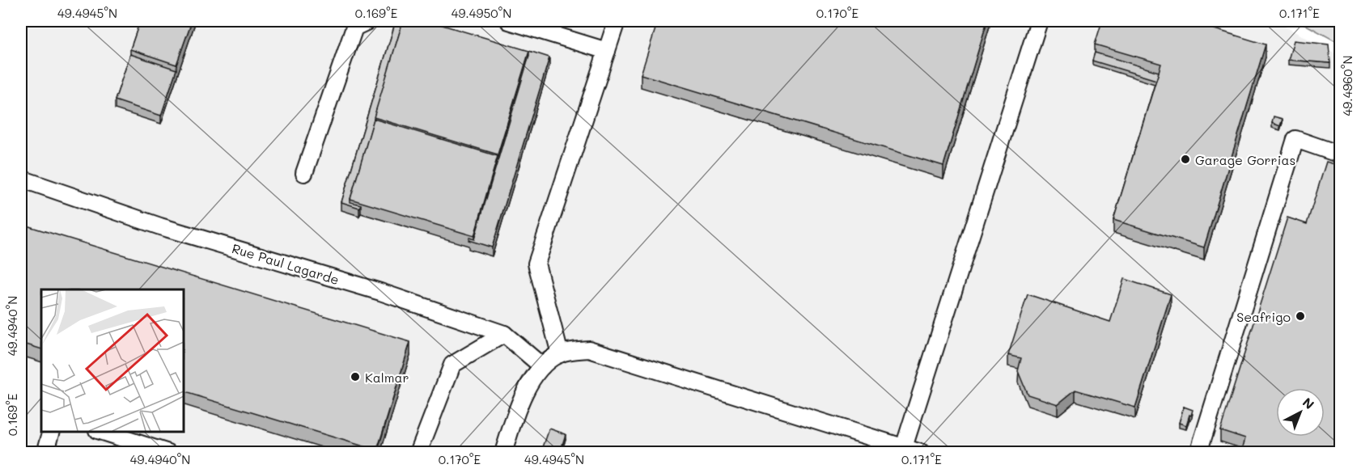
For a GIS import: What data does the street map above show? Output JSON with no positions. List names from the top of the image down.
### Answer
{
  "streets": {
    "lane": ["Rue Paul Lagarde"]
  },
  "places": ["Garage Gorrias", "Seafrigo", "Kalmar"],
  "north": "top right",
  "coordinates": [
    "49.4945°N",
    "0.169°E",
    "49.4950°N",
    "0.170°E",
    "0.171°E",
    "49.4960°N",
    "49.4940°N"
  ]
}
